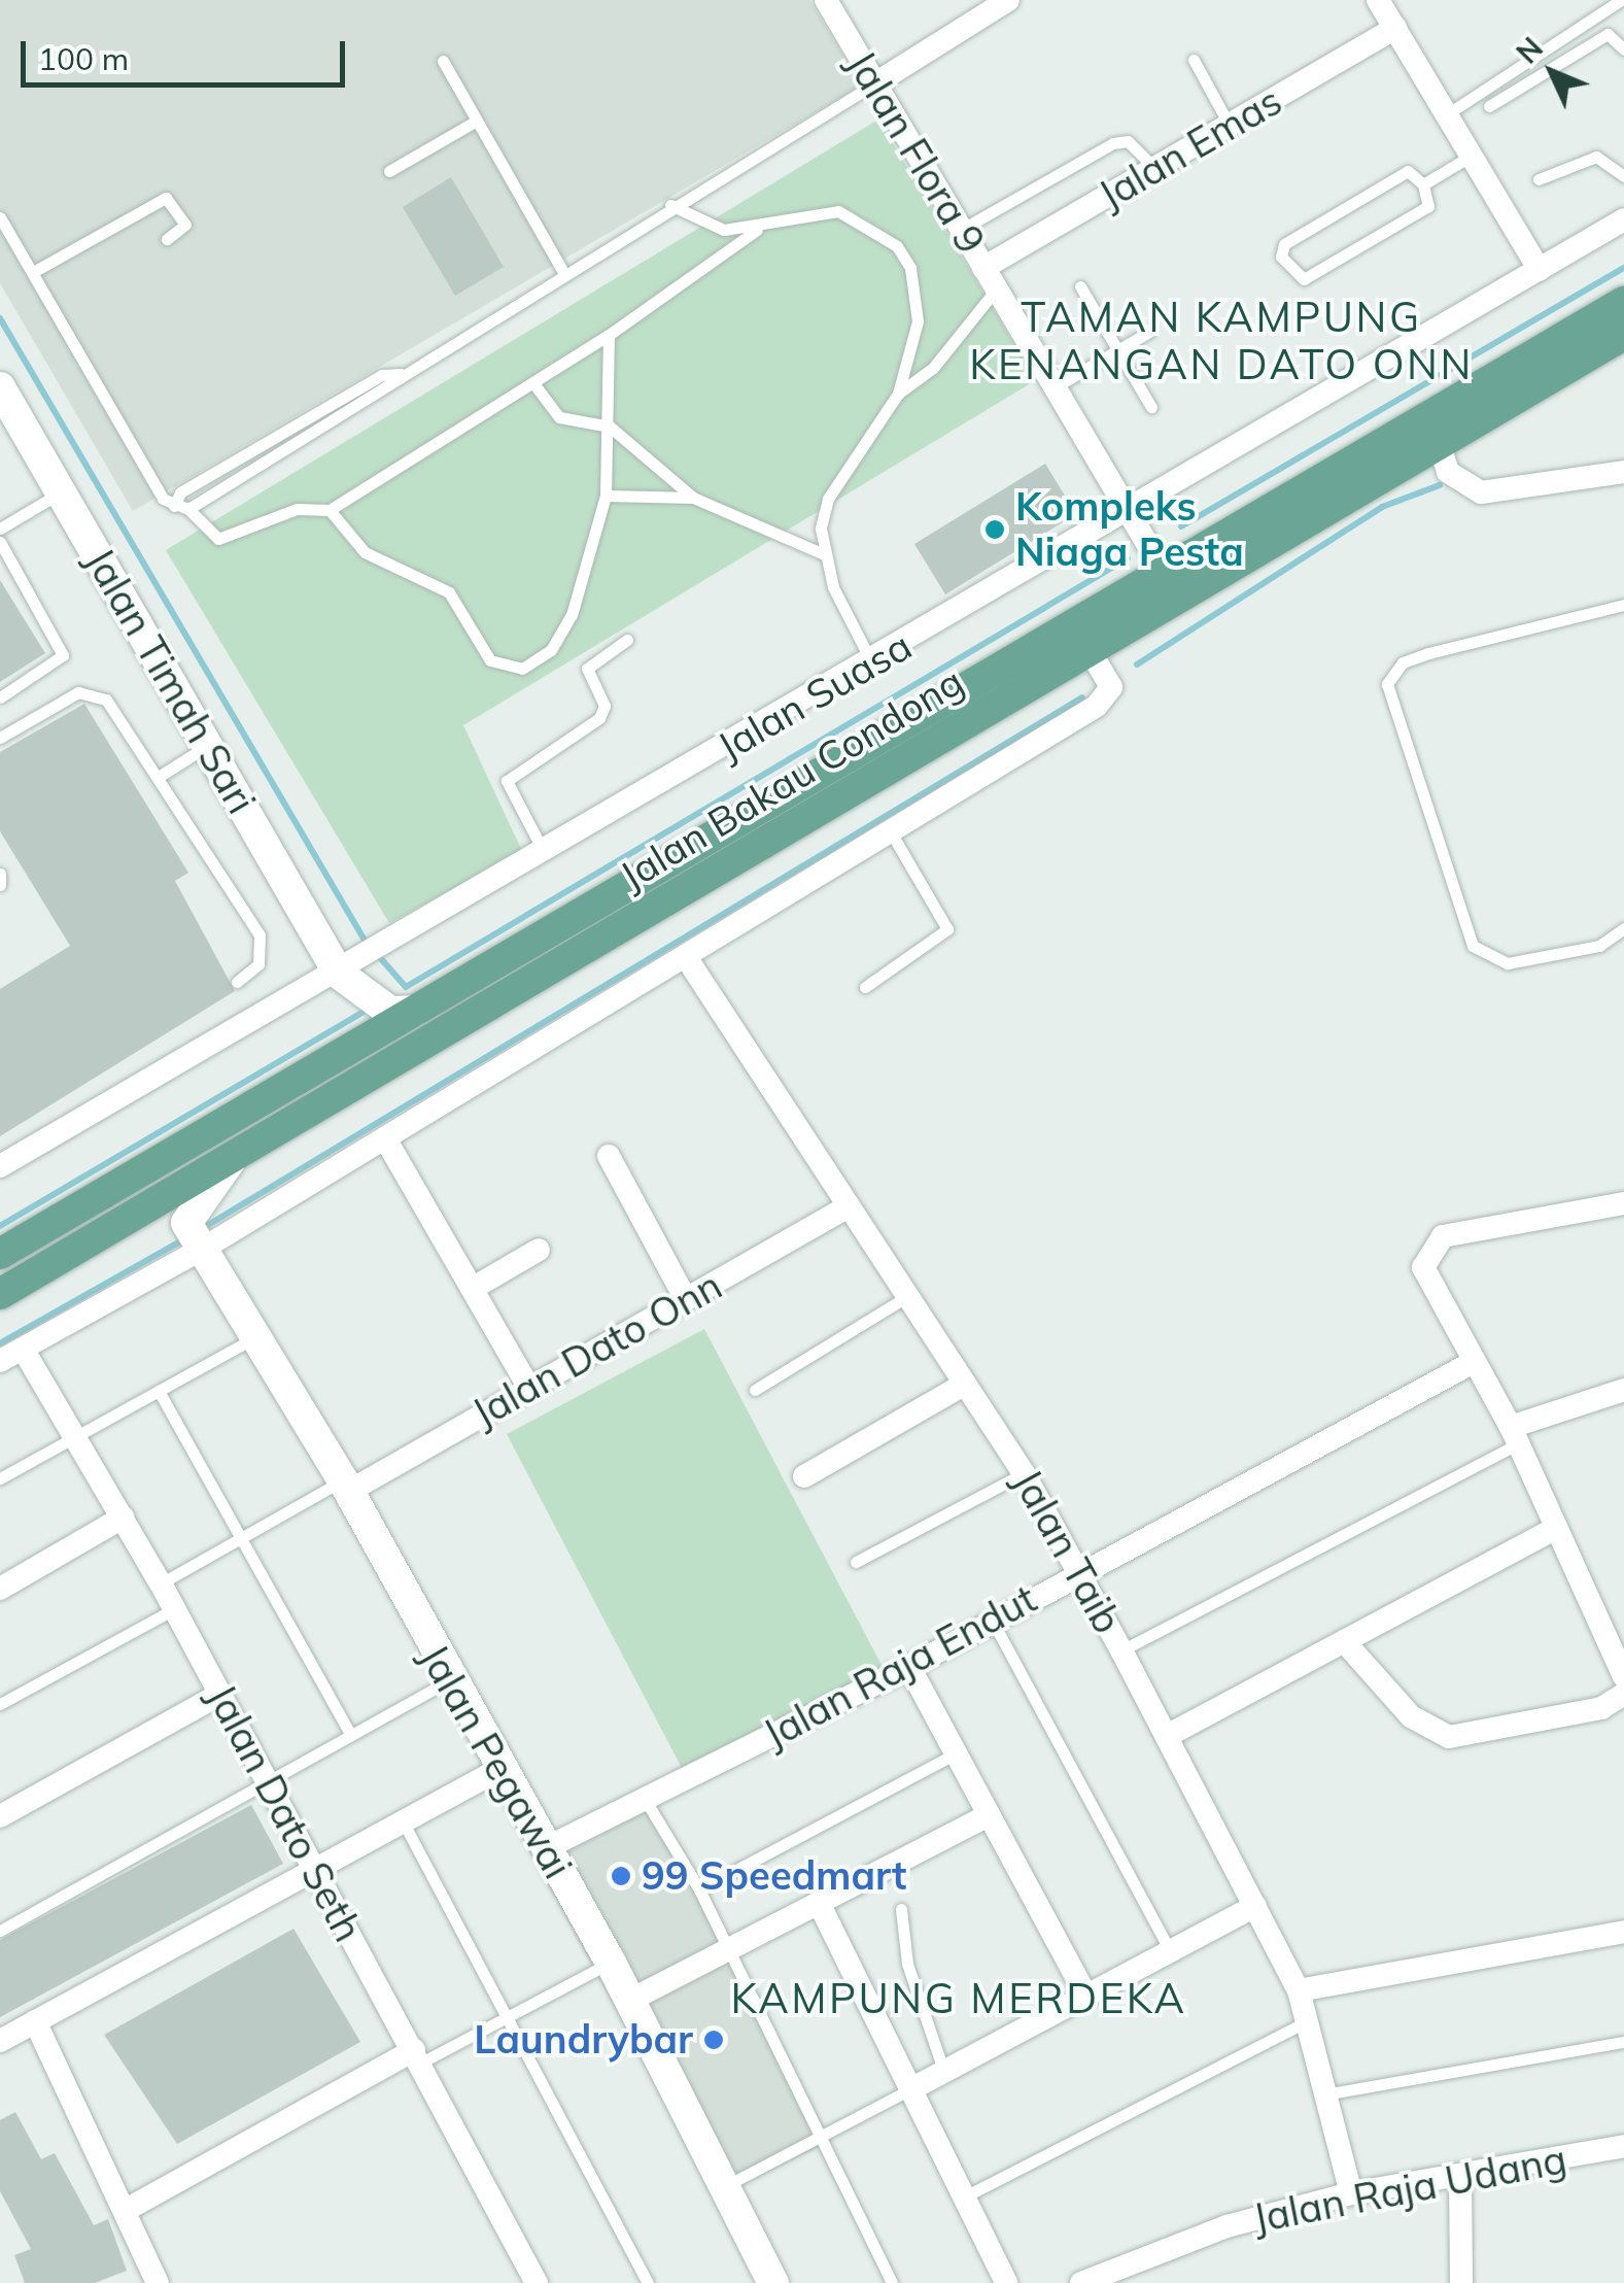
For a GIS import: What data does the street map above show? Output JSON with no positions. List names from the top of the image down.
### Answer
{
  "streets": {
    "main road": ["Jalan Bakau Condong"],
    "street": [
      "Jalan Emas",
      "Jalan Flora 9",
      "Jalan Timah Sari",
      "Jalan Suasa",
      "Jalan Dato Onn",
      "Jalan Taib",
      "Jalan Raja Endut",
      "Jalan Pegawai",
      "Jalan Dato Seth",
      "Jalan Raja Udang"
    ]
  },
  "crossings": [
    ["Jalan Emas", "Jalan Flora 9"],
    ["Jalan Flora 9", "Jalan Suasa"],
    ["Jalan Flora 9", "Jalan Bakau Condong"],
    ["Jalan Timah Sari", "Jalan Suasa"],
    ["Jalan Dato Onn", "Jalan Taib"],
    ["Jalan Dato Onn", "Jalan Pegawai"],
    ["Jalan Taib", "Jalan Raja Endut"],
    ["Jalan Taib", "Jalan Raja Udang"],
    ["Jalan Raja Endut", "Jalan Pegawai"]
  ],
  "districts": ["TAMAN KAMPUNG KENANGAN DATO ONN", "KAMPUNG MERDEKA"],
  "places": ["Kompleks Niaga Pesta", "99 Speedmart", "Laundrybar"],
  "scale_bar": "100 m",
  "north": "top left"
}
